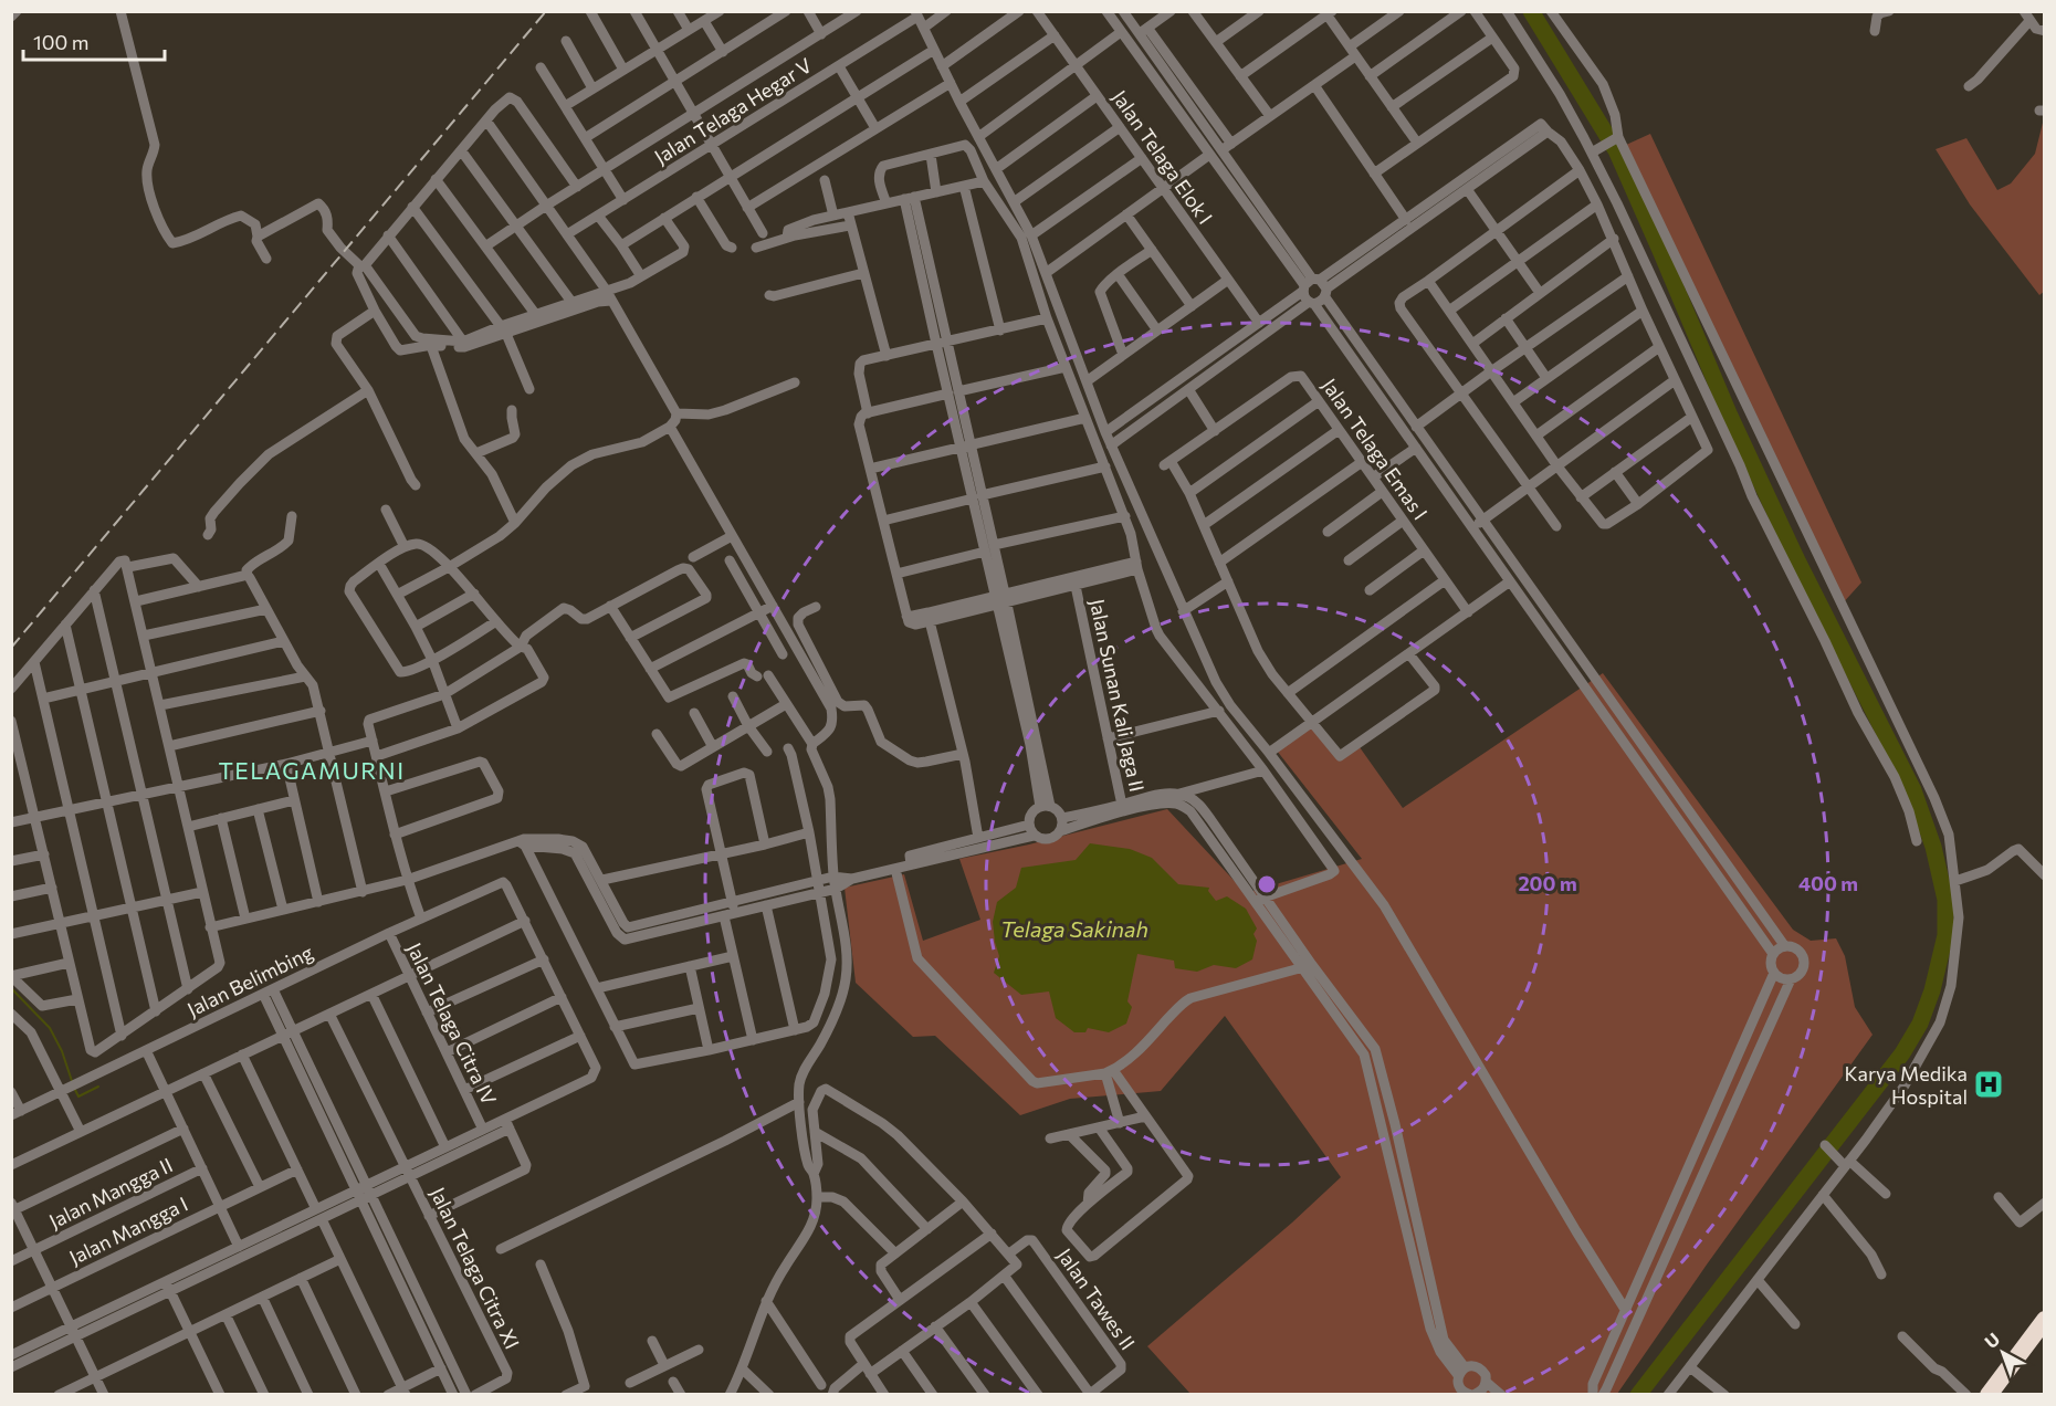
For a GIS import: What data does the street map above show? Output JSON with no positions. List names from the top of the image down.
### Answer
{
  "streets": {
    "street": [
      "Jalan Telaga Hegar V",
      "Jalan Telaga Elok I",
      "Jalan Telaga Emas I",
      "Jalan Sunan Kali Jaga II",
      "Jalan Belimbing",
      "Jalan Telaga Citra IV",
      "Jalan Mangga II",
      "Jalan Mangga I",
      "Jalan Telaga Citra XI",
      "Jalan Tawes II"
    ]
  },
  "crossings": [
    ["Jalan Belimbing", "Jalan Telaga Citra IV"]
  ],
  "districts": ["TELAGAMURNI"],
  "water": ["Telaga Sakinah"],
  "places": {
    "hospital": ["Karya Medika Hospital"]
  },
  "scale_bar": "100 m",
  "north": "top left",
  "rings": ["200 m", "400 m"]
}
